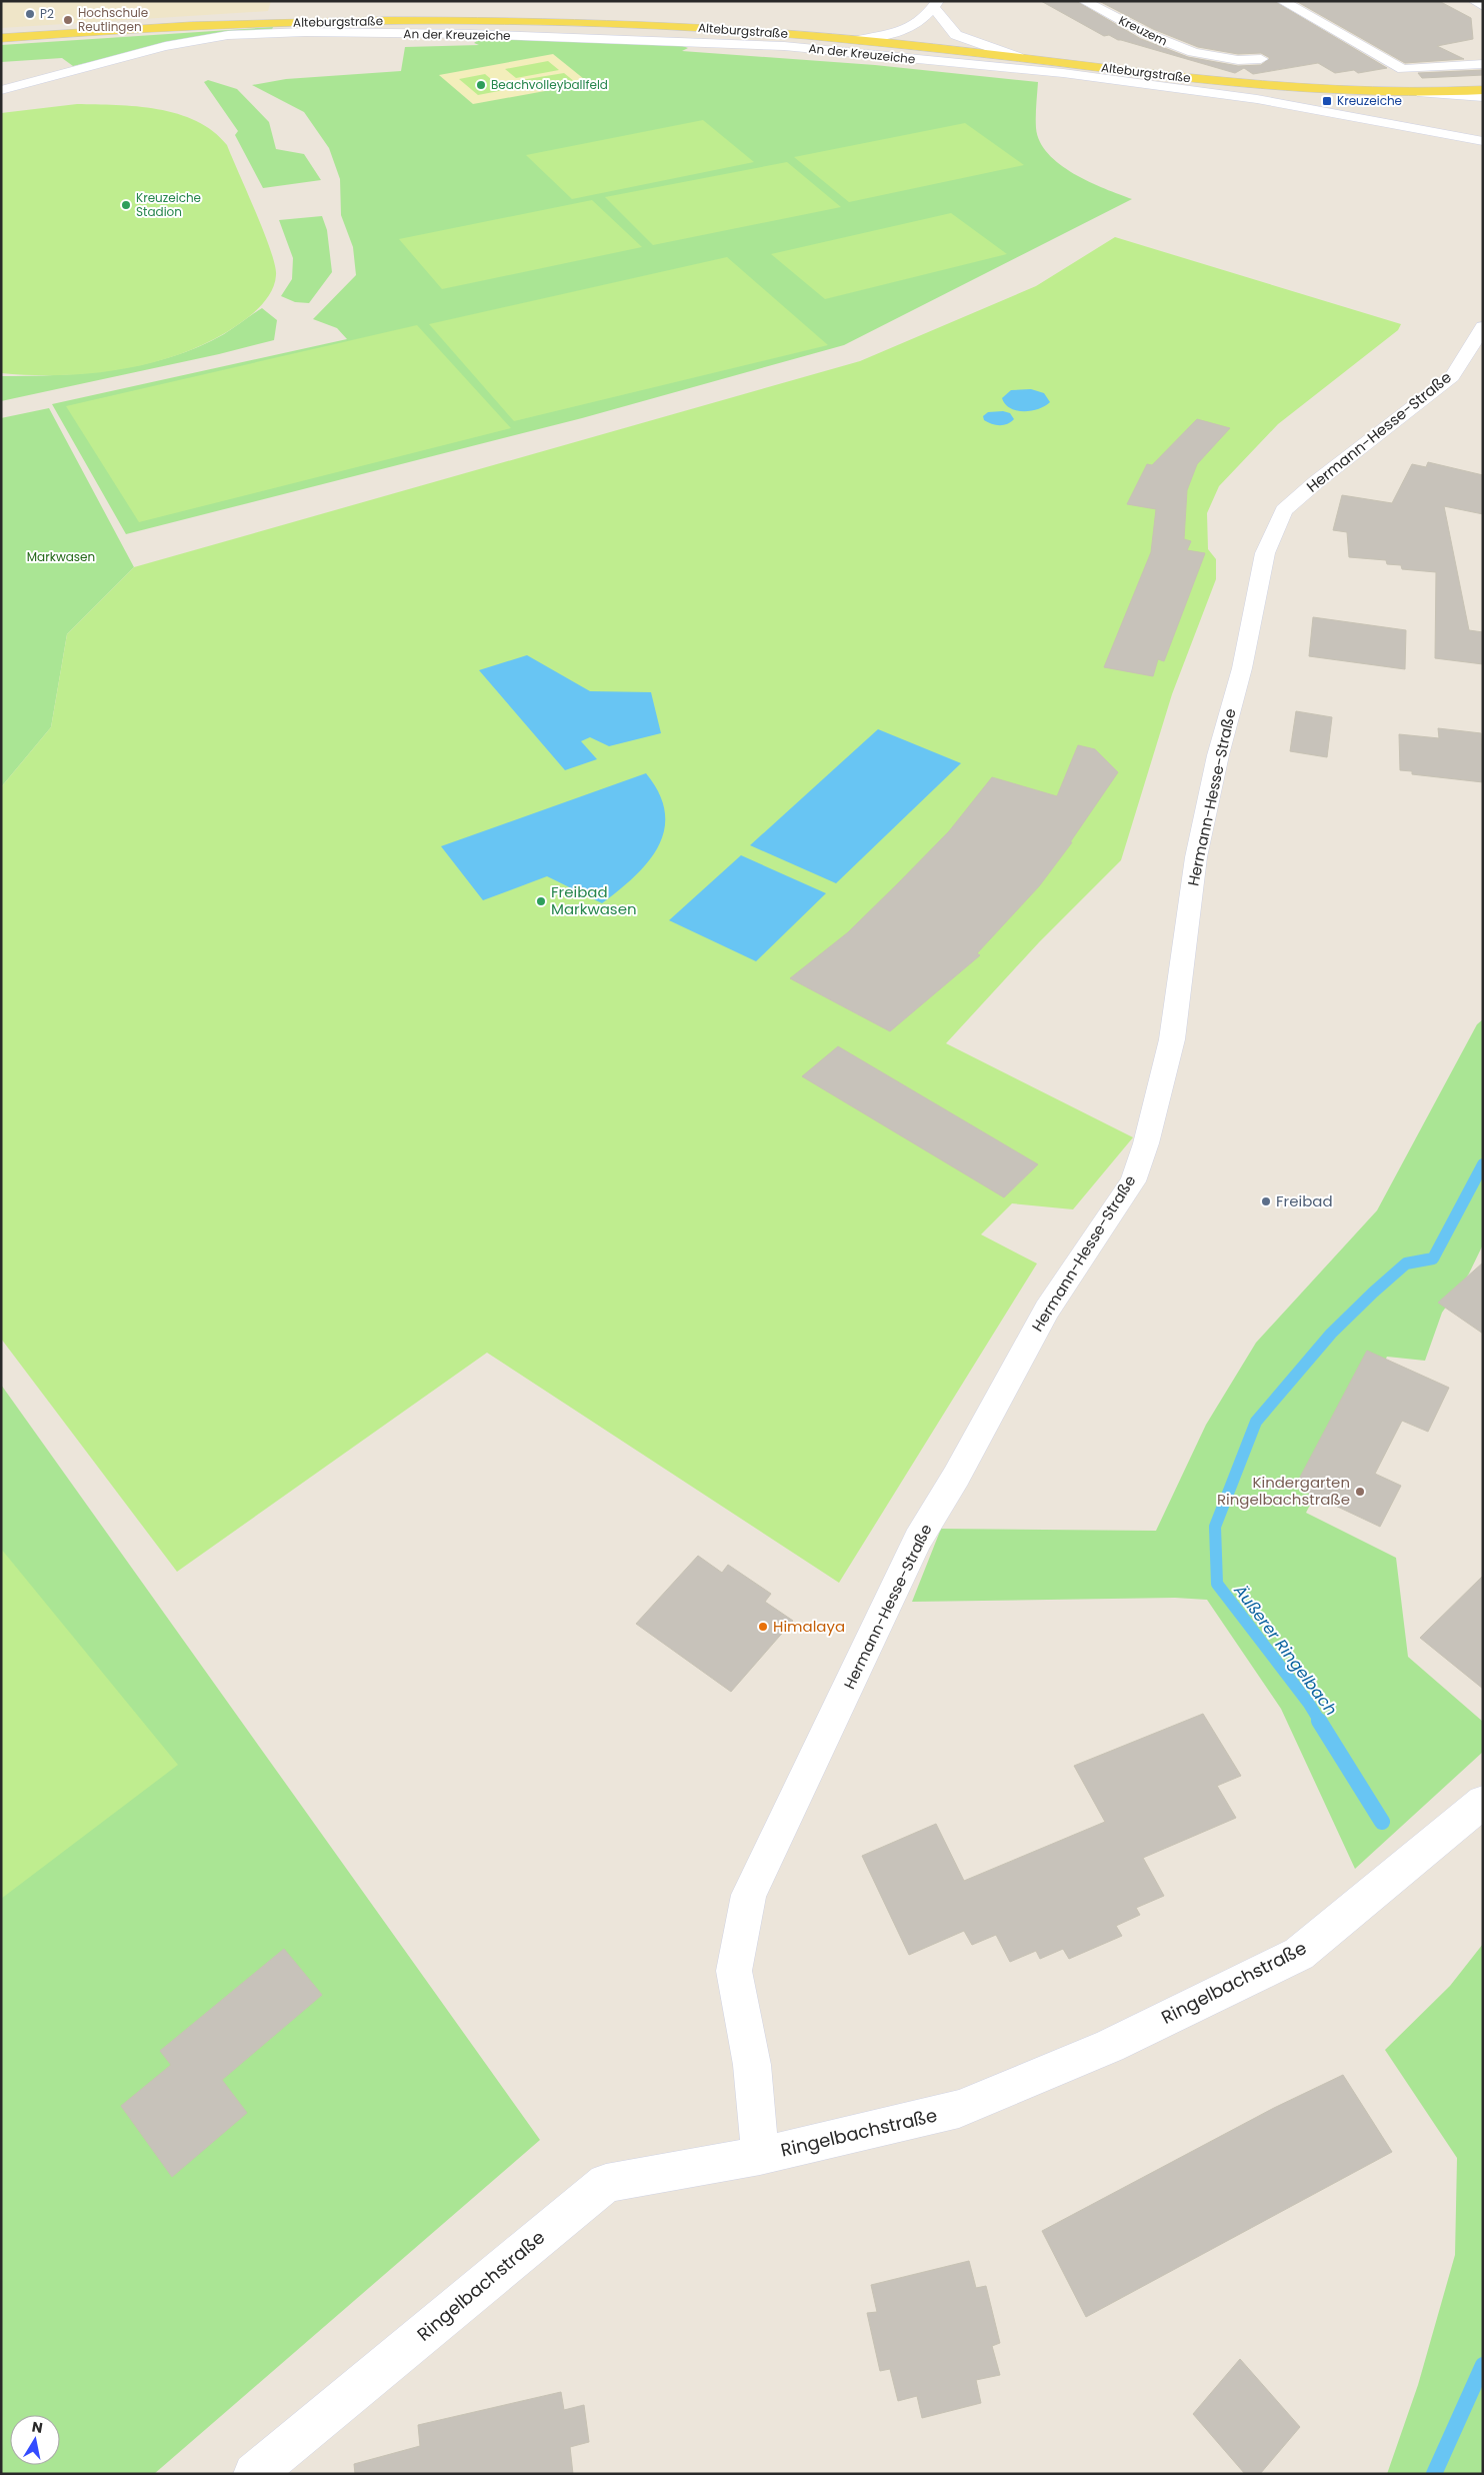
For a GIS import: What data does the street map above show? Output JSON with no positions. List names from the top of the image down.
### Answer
{
  "streets": {
    "main road": ["Alteburgstraße"],
    "street": [
      "Kreuzem",
      "An der Kreuzeiche",
      "Hermann-Hesse-Straße",
      "Ringelbachstraße"
    ]
  },
  "crossings": [
    ["Hermann-Hesse-Straße", "Ringelbachstraße"]
  ],
  "water": ["Äußerer Ringelbach"],
  "parks": ["Markwasen"],
  "places": {
    "other": [
      "P2",
      "Hochschule Reutlingen",
      "Beachvolleyballfeld",
      "Kreuzeiche Stadion",
      "Freibad Markwasen",
      "Freibad",
      "Kindergarten Ringelbachstraße",
      "Himalaya"
    ],
    "transit": ["Kreuzeiche"]
  },
  "north": "top"
}
